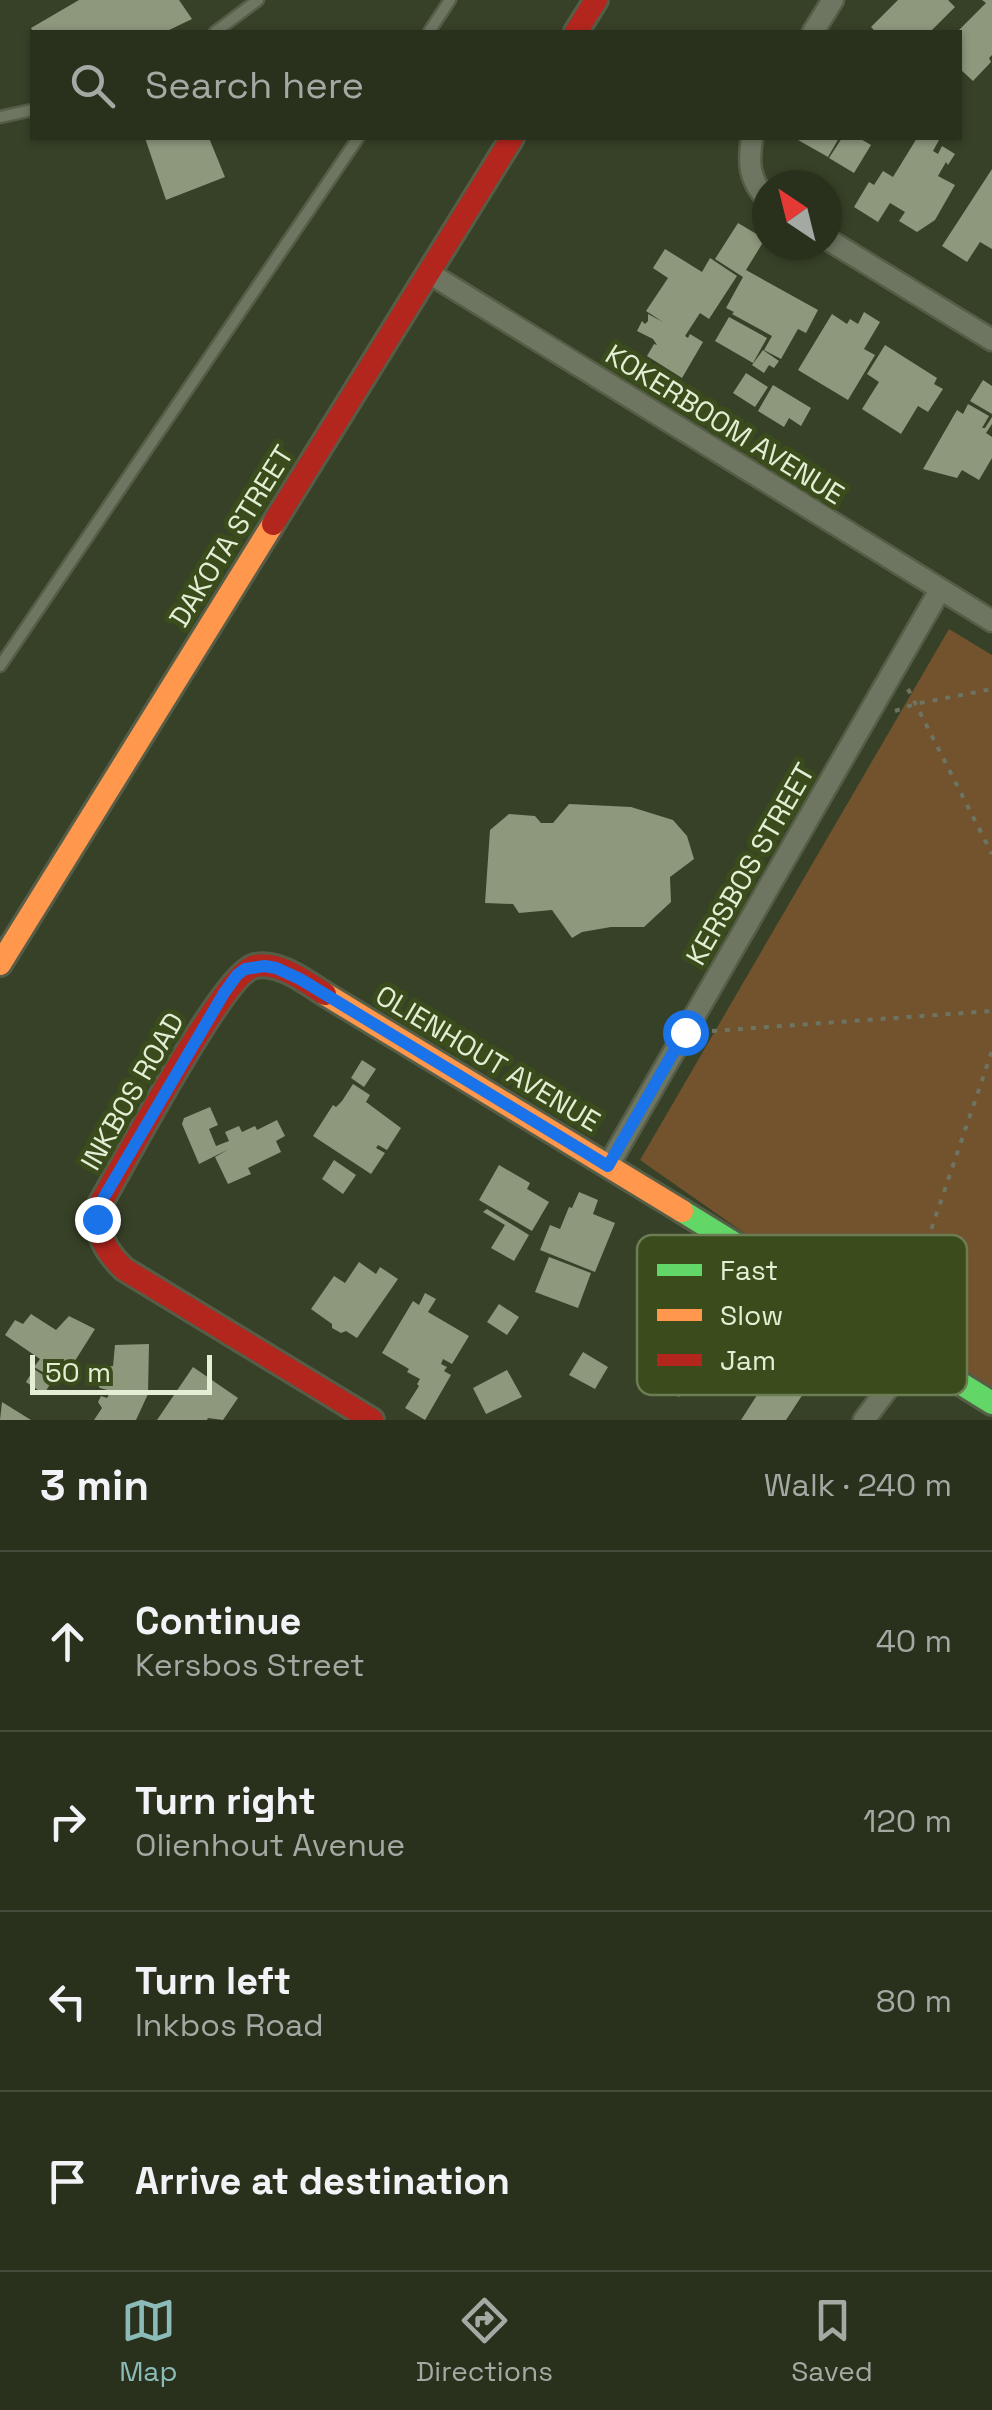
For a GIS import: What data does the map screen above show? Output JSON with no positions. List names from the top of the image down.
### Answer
{
  "streets": {
    "street": [
      "KOKERBOOM AVENUE",
      "DAKOTA STREET",
      "KERSBOS STREET",
      "OLIENHOUT AVENUE",
      "INKBOS ROAD"
    ]
  },
  "crossings": [
    ["KOKERBOOM AVENUE", "DAKOTA STREET"],
    ["KOKERBOOM AVENUE", "KERSBOS STREET"],
    ["KERSBOS STREET", "OLIENHOUT AVENUE"],
    ["OLIENHOUT AVENUE", "INKBOS ROAD"]
  ],
  "legend": ["Fast", "Slow", "Jam"],
  "scale_bar": "50 m",
  "north": "top left",
  "page": {
    "search": "Search here",
    "scale": "50 m",
    "heading": ["3 min", "Walk · 240 m"],
    "list": [
      ["Continue", "Kersbos Street", "40 m"],
      ["Turn right", "Olienhout Avenue", "120 m"],
      ["Turn left", "Inkbos Road", "80 m"],
      "Arrive at destination"
    ],
    "nav": ["Map", "Directions", "Saved"]
  }
}
